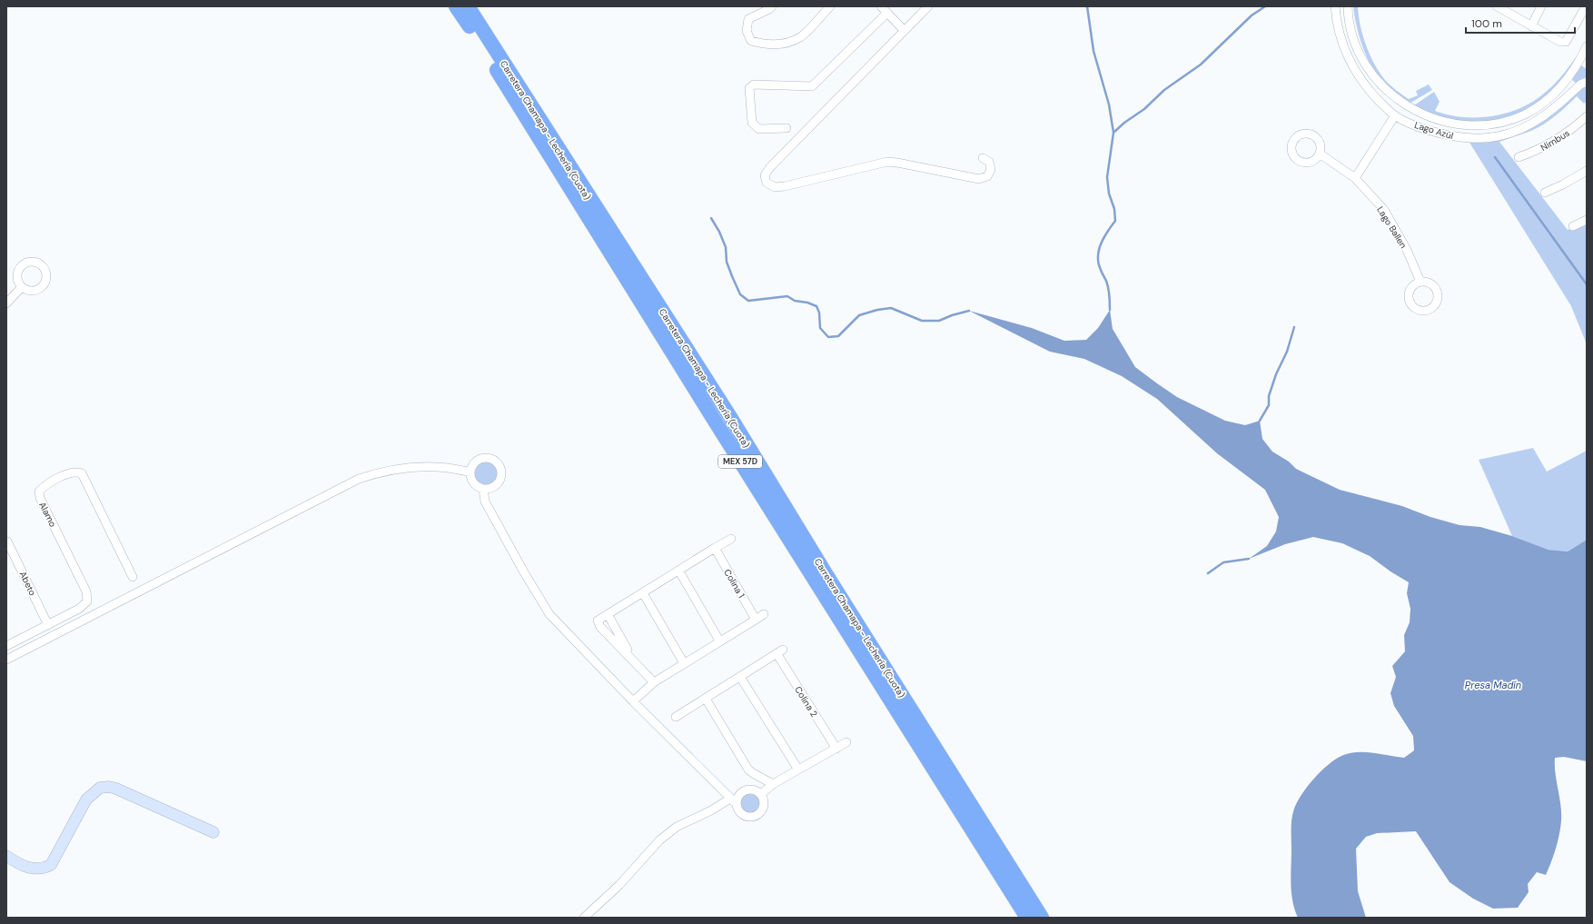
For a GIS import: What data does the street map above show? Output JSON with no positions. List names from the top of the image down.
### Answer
{
  "streets": {
    "highway": ["Carretera Chamapa - Lechería (Cuota)", "MEX 57D"],
    "street": [
      "Lago Azúl",
      "Nimbus",
      "Lago Ballen",
      "Alamo",
      "Abeto",
      "Colina 1",
      "Colina 2"
    ]
  },
  "crossings": [
    ["Alamo", "Abeto"]
  ],
  "water": ["Presa Madín"],
  "scale_bar": "100 m"
}
